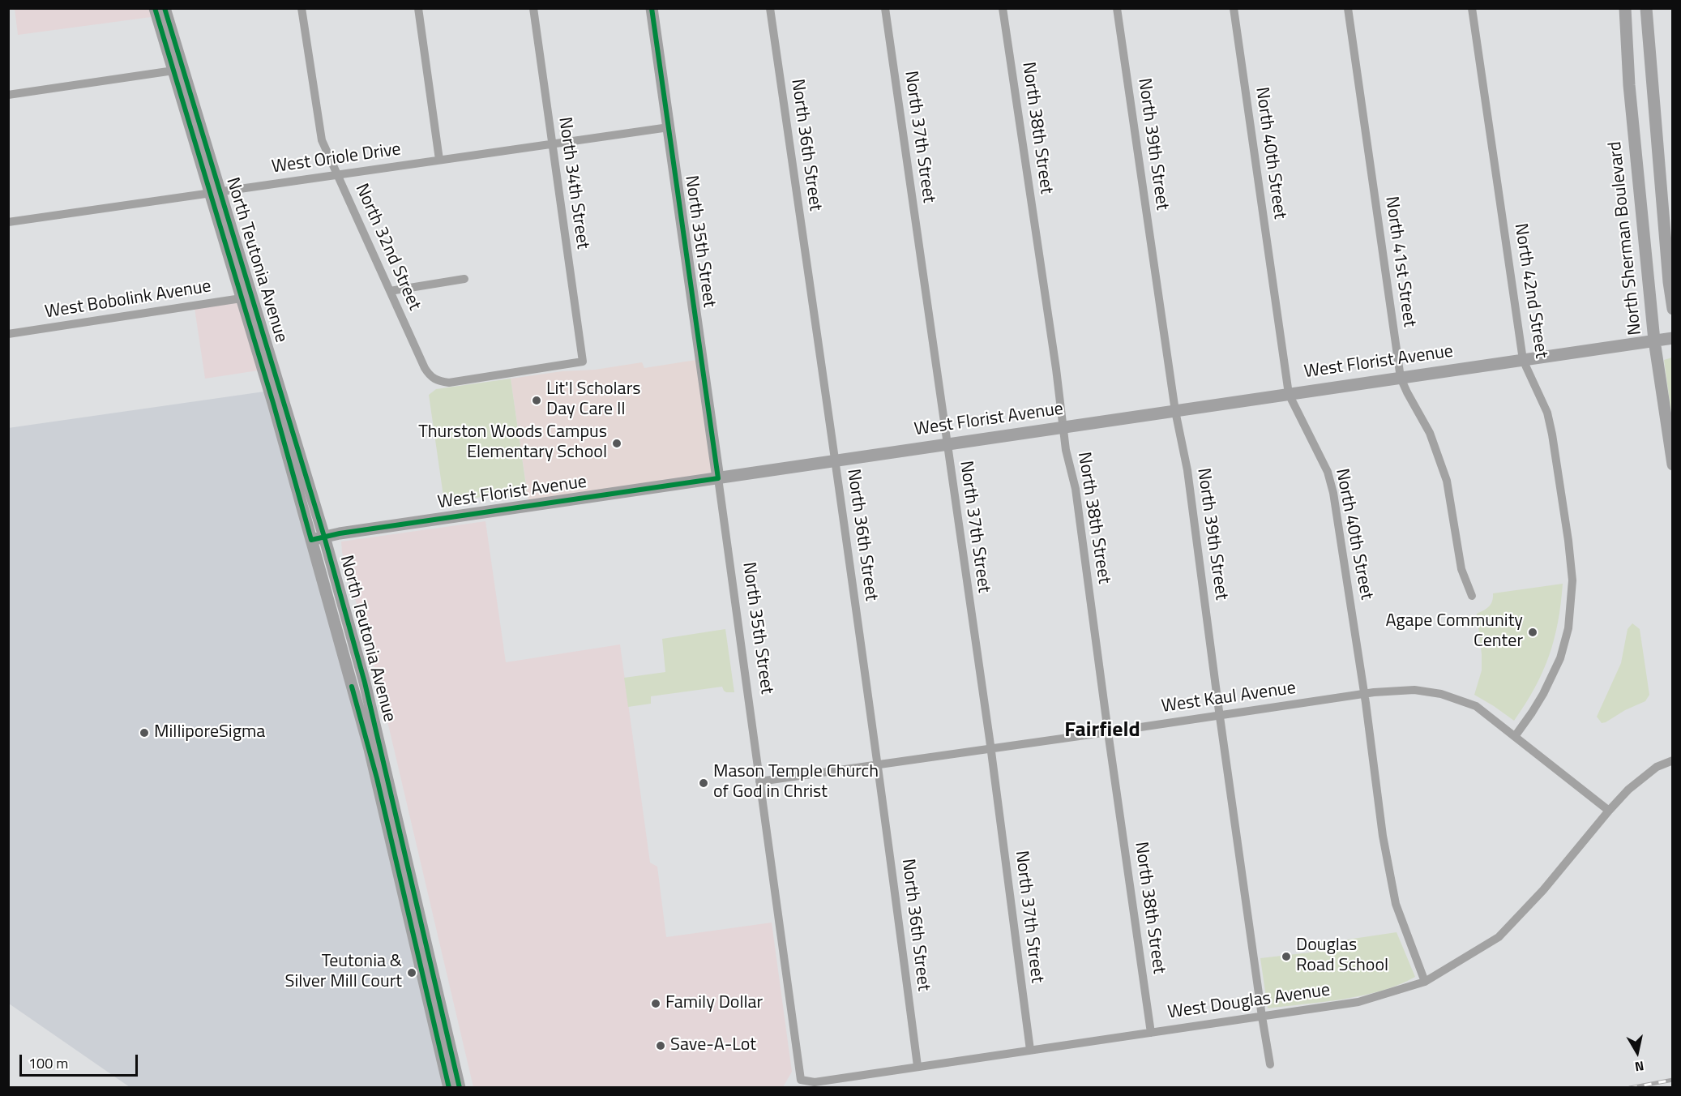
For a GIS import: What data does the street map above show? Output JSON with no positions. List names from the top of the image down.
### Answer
{
  "streets": {
    "main road": [
      "North Sherman Boulevard",
      "North 35th Street",
      "North Teutonia Avenue",
      "West Florist Avenue"
    ],
    "street": [
      "North 38th Street",
      "North 37th Street",
      "North 39th Street",
      "North 36th Street",
      "North 40th Street",
      "West Oriole Drive",
      "North 34th Street",
      "North 32nd Street",
      "North 41st Street",
      "North 42nd Street",
      "West Bobolink Avenue",
      "West Kaul Avenue",
      "West Douglas Avenue"
    ]
  },
  "crossings": [
    ["North 38th Street", "West Florist Avenue"],
    ["North 38th Street", "West Kaul Avenue"],
    ["North 38th Street", "West Douglas Avenue"],
    ["North 37th Street", "West Florist Avenue"],
    ["North 37th Street", "West Kaul Avenue"],
    ["North 37th Street", "West Douglas Avenue"],
    ["North 39th Street", "West Florist Avenue"],
    ["North 39th Street", "West Kaul Avenue"],
    ["North 39th Street", "West Douglas Avenue"],
    ["North 36th Street", "West Florist Avenue"],
    ["North 36th Street", "West Kaul Avenue"],
    ["North 36th Street", "West Douglas Avenue"],
    ["North 40th Street", "West Florist Avenue"],
    ["North 40th Street", "West Kaul Avenue"],
    ["North 40th Street", "West Douglas Avenue"],
    ["West Oriole Drive", "North 34th Street"],
    ["West Oriole Drive", "North 35th Street"],
    ["West Oriole Drive", "North 32nd Street"],
    ["West Oriole Drive", "North Teutonia Avenue"],
    ["North 34th Street", "North 32nd Street"],
    ["North Sherman Boulevard", "West Florist Avenue"],
    ["North 35th Street", "West Florist Avenue"],
    ["North 35th Street", "West Kaul Avenue"],
    ["North 35th Street", "West Douglas Avenue"],
    ["North Teutonia Avenue", "West Bobolink Avenue"],
    ["North Teutonia Avenue", "West Florist Avenue"],
    ["North 41st Street", "West Florist Avenue"],
    ["North 42nd Street", "West Florist Avenue"],
    ["North 42nd Street", "West Kaul Avenue"],
    ["West Kaul Avenue", "West Douglas Avenue"]
  ],
  "districts": ["Fairfield"],
  "places": [
    "Lit'l Scholars Day Care II",
    "Thurston Woods Campus Elementary School",
    "Agape Community Center",
    "MilliporeSigma",
    "Mason Temple Church of God in Christ",
    "Douglas Road School",
    "Teutonia & Silver Mill Court",
    "Family Dollar",
    "Save-A-Lot"
  ],
  "scale_bar": "100 m",
  "north": "bottom"
}
